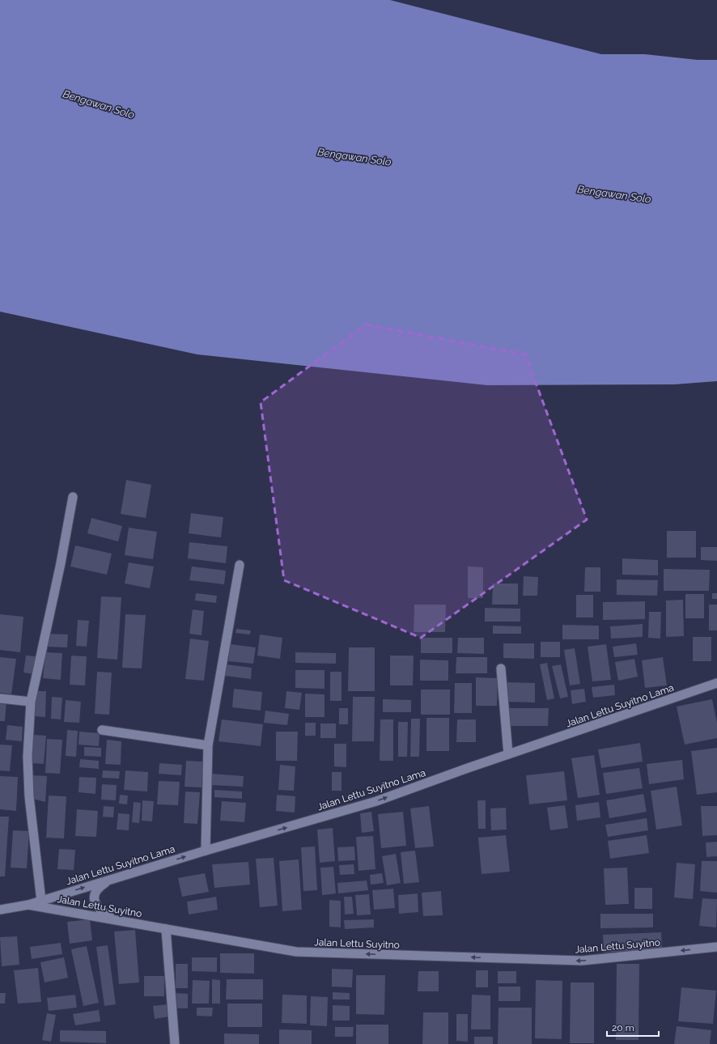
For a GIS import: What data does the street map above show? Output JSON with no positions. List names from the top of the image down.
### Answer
{
  "streets": {
    "main road": ["Jalan Lettu Suyitno Lama", "Jalan Lettu Suyitno"]
  },
  "crossings": [
    ["Jalan Lettu Suyitno Lama", "Jalan Lettu Suyitno"]
  ],
  "one_way": ["Jalan Lettu Suyitno Lama", "Jalan Lettu Suyitno"],
  "water": ["Bengawan Solo"],
  "scale_bar": "20 m"
}
